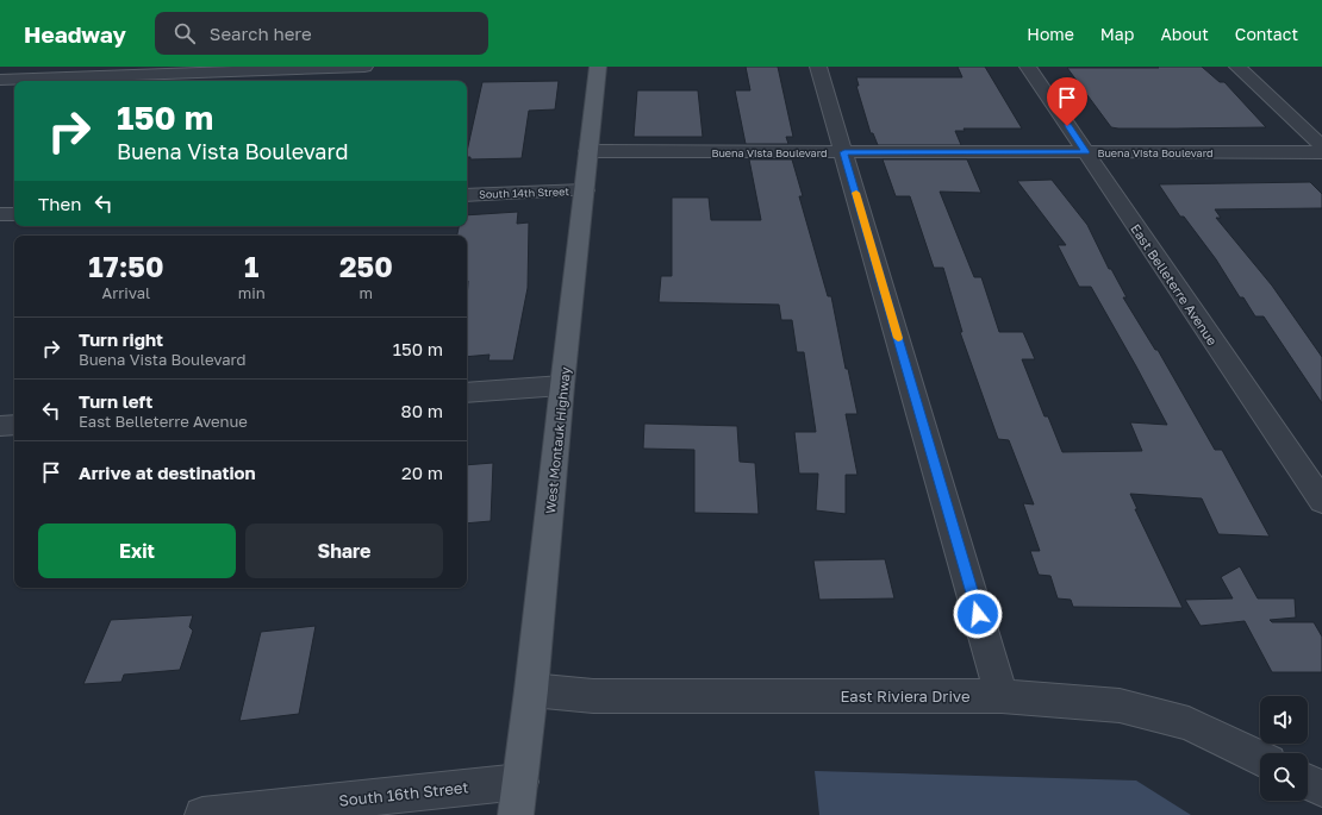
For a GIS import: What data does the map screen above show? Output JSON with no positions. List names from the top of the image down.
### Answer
{
  "streets": {
    "main road": ["West Montauk Highway"],
    "street": [
      "Buena Vista Boulevard",
      "South 14th Street",
      "East Belleterre Avenue",
      "East Riviera Drive",
      "South 16th Street"
    ]
  },
  "crossings": [
    ["Buena Vista Boulevard", "East Belleterre Avenue"],
    ["Buena Vista Boulevard", "West Montauk Highway"],
    ["South 14th Street", "West Montauk Highway"],
    ["West Montauk Highway", "East Riviera Drive"],
    ["West Montauk Highway", "South 16th Street"]
  ],
  "page": {
    "header": "Headway",
    "search": "Search here",
    "nav": [
      "Home",
      "Map",
      "About",
      "Contact"
    ],
    "turn": ["150 m", "Buena Vista Boulevard"],
    "then": "Then",
    "eta": [
      "17:50",
      "Arrival",
      "1",
      "min",
      "250",
      "m"
    ],
    "list": [
      {
        "name": "Turn right",
        "note": "Buena Vista Boulevard",
        "value": "150 m"
      },
      {
        "name": "Turn left",
        "note": "East Belleterre Avenue",
        "value": "80 m"
      },
      {
        "name": "Arrive at destination",
        "value": "20 m"
      }
    ],
    "buttons": ["Exit", "Share"]
  }
}
